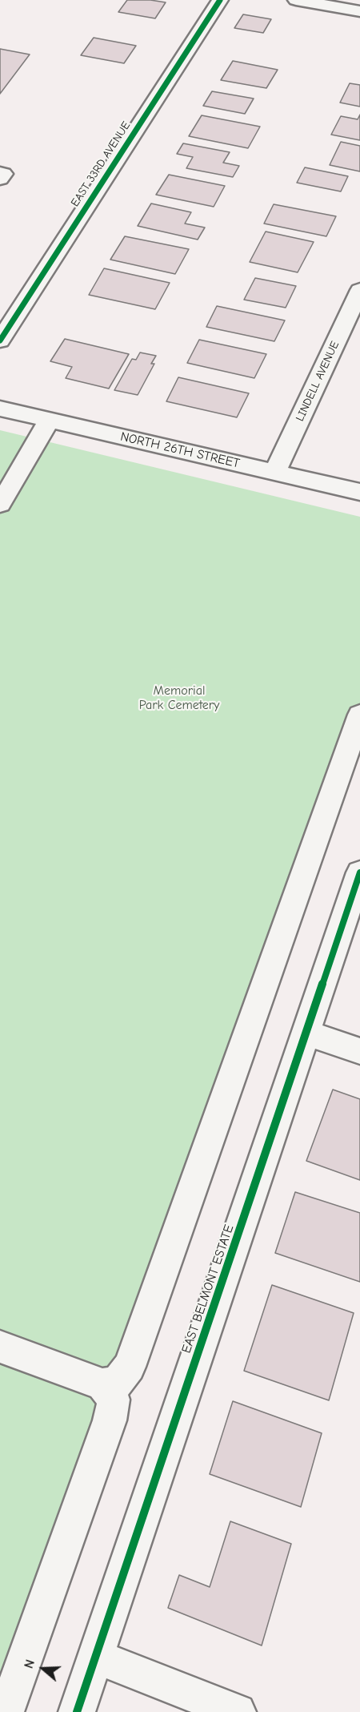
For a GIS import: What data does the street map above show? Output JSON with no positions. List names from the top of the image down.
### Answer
{
  "streets": {
    "street": [
      "EAST 33RD AVENUE",
      "LINDELL AVENUE",
      "NORTH 26TH STREET",
      "EAST BELMONT ESTATE"
    ]
  },
  "crossings": [
    ["LINDELL AVENUE", "NORTH 26TH STREET"]
  ],
  "parks": ["Memorial Park Cemetery"],
  "north": "left"
}
